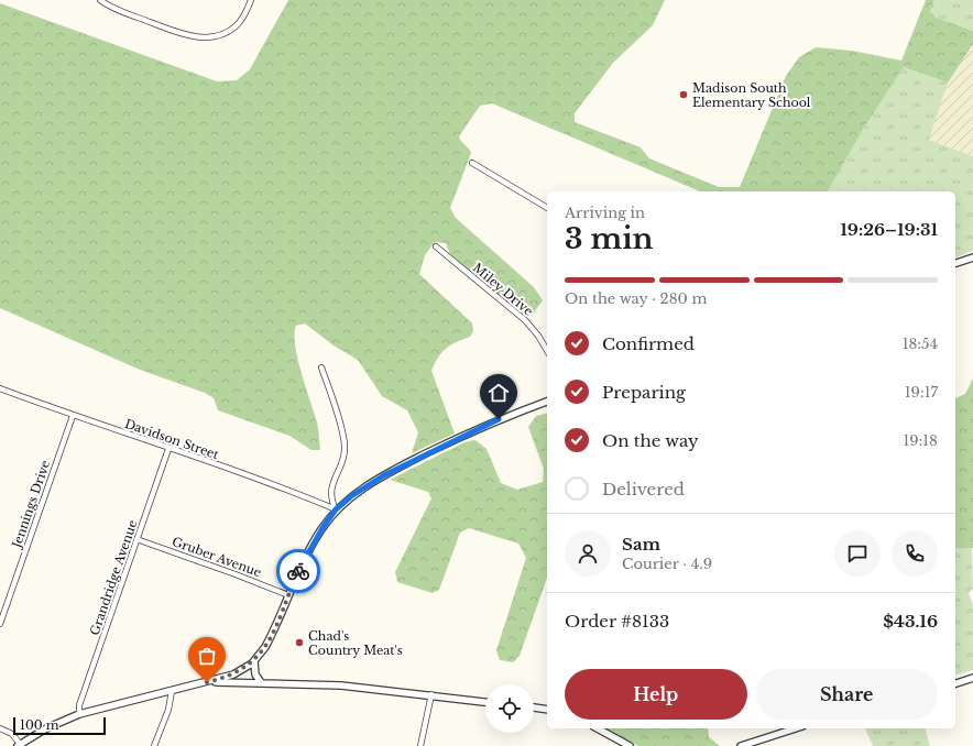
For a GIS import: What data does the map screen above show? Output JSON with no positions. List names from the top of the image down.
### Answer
{
  "streets": {
    "street": [
      "Miley Drive",
      "Davidson Street",
      "Jennings Drive",
      "Gruber Avenue",
      "Grandridge Avenue"
    ]
  },
  "crossings": [
    ["Davidson Street", "Jennings Drive"],
    ["Davidson Street", "Grandridge Avenue"],
    ["Gruber Avenue", "Grandridge Avenue"]
  ],
  "places": ["Madison South Elementary School", "Chad's Country Meat's"],
  "scale_bar": "100 m",
  "page": {
    "heading": ["3 min", "Arriving in", "19:26–19:31"],
    "panel": [
      "Sam",
      "Courier · 4.9",
      "Order #8133",
      "$43.16"
    ],
    "bar": "On the way · 280 m",
    "list": [
      ["Confirmed", "18:54"],
      ["Preparing", "19:17"],
      ["On the way", "19:18"],
      "Delivered"
    ],
    "buttons": ["Help", "Share"],
    "scale": "100 m"
  }
}
